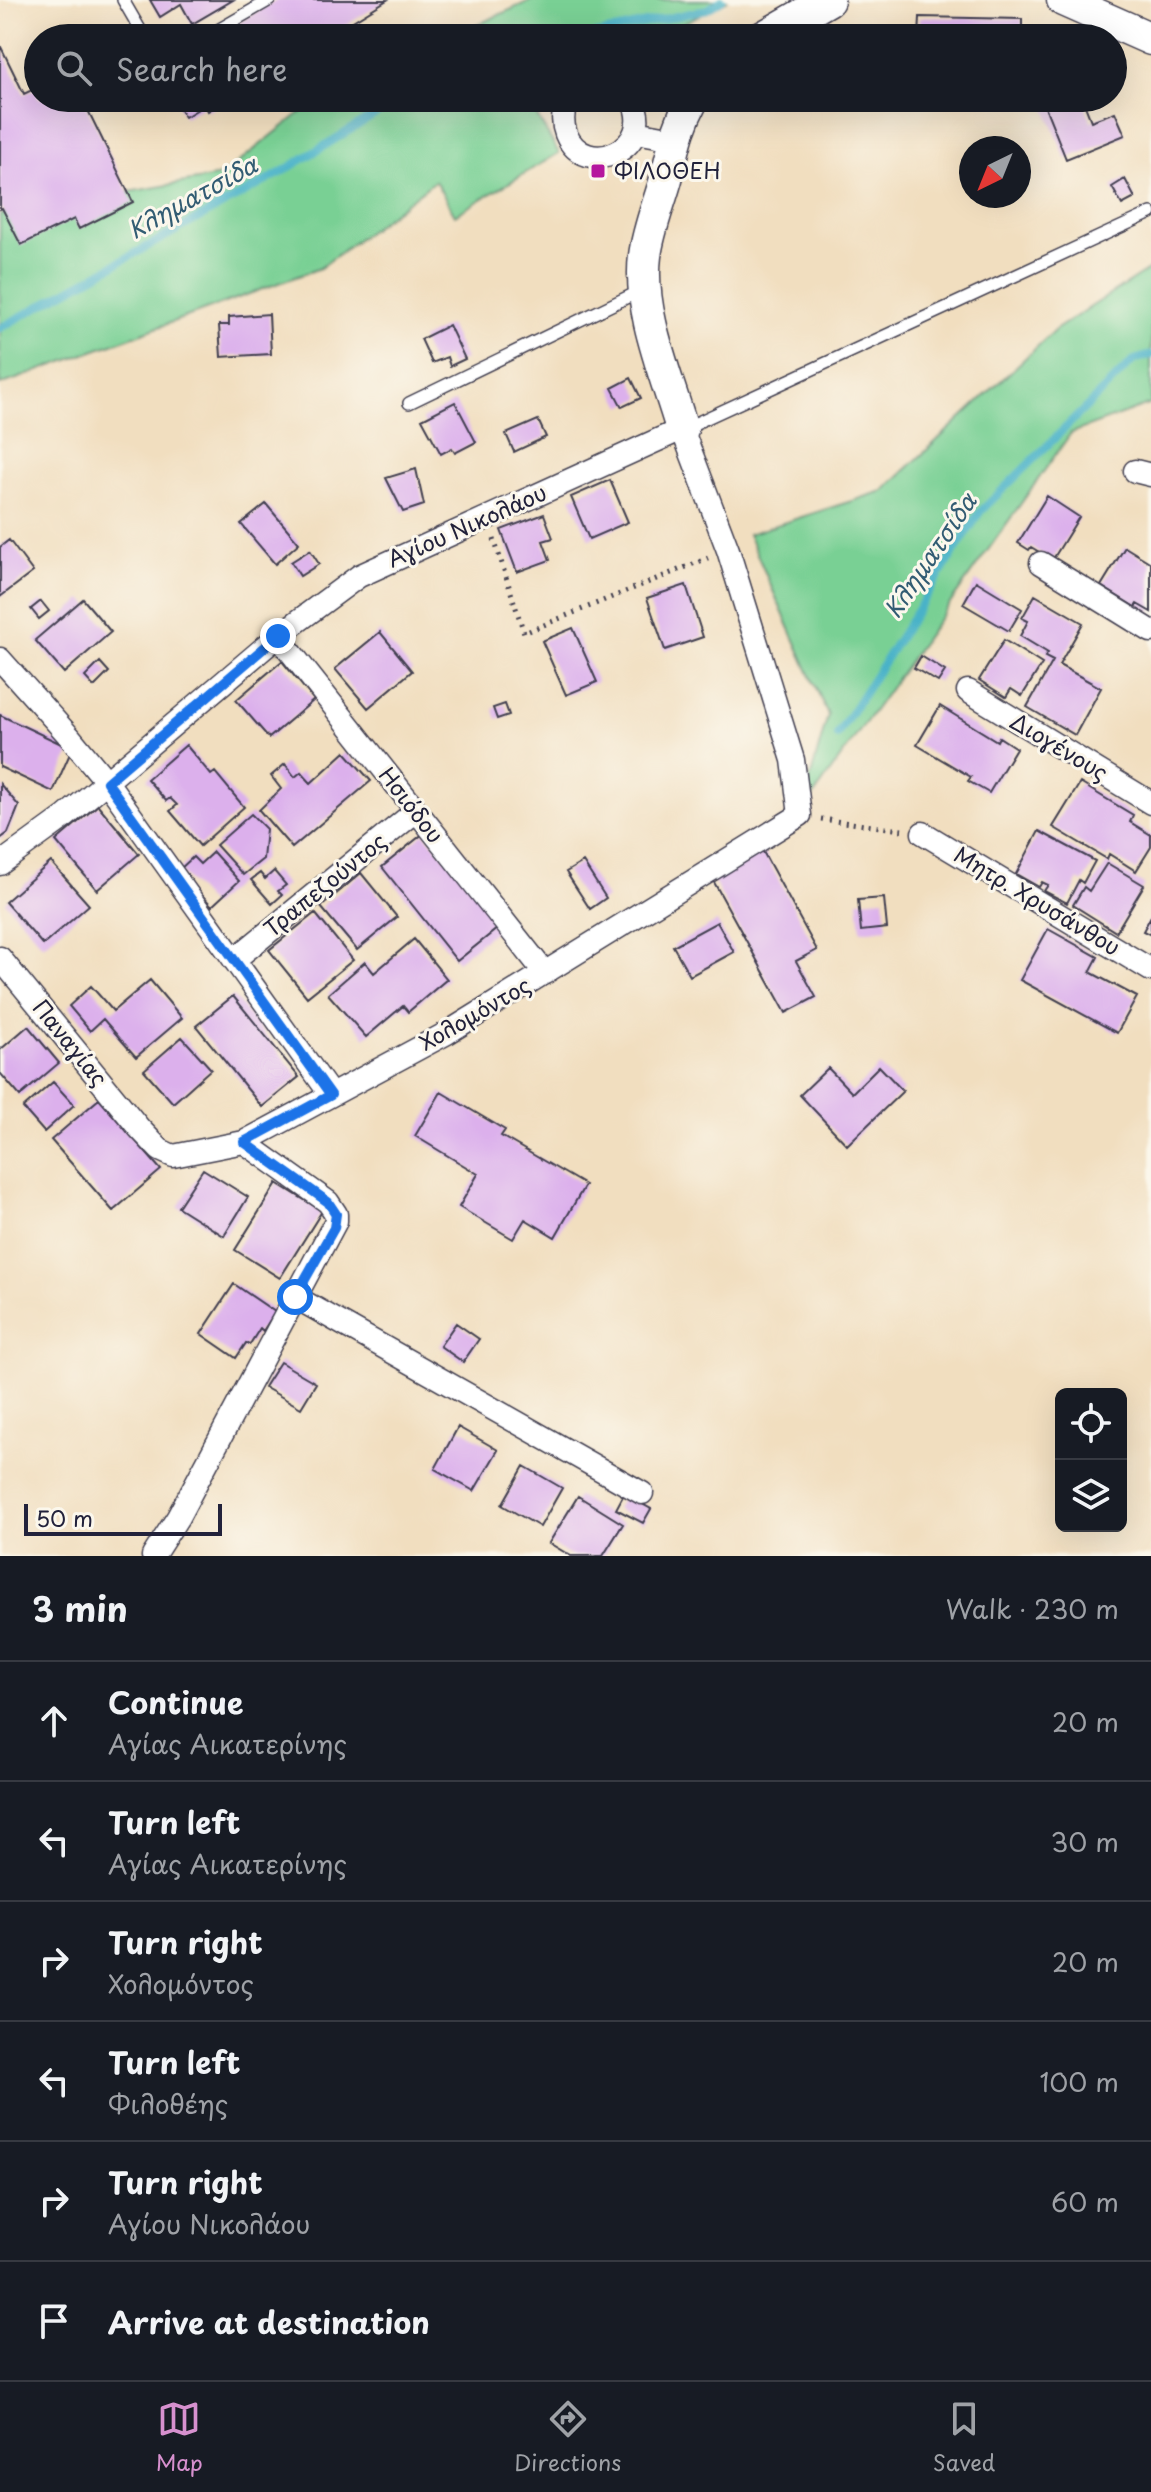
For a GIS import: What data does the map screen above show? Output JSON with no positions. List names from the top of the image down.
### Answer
{
  "streets": {
    "street": [
      "Αγίου Νικολάου",
      "Διογένους",
      "Ησιόδου",
      "Τραπεζούντος",
      "Μητρ. Χρυσάνθου",
      "Χολομόντος",
      "Παναγίας"
    ]
  },
  "crossings": [
    ["Αγίου Νικολάου", "Ησιόδου"],
    ["Ησιόδου", "Τραπεζούντος"],
    ["Ησιόδου", "Χολομόντος"],
    ["Χολομόντος", "Παναγίας"]
  ],
  "water": ["Κληματσίδα"],
  "places": {
    "transit": ["ΦΙΛΟΘΕΗ"]
  },
  "scale_bar": "50 m",
  "north": "bottom left",
  "page": {
    "search": "Search here",
    "scale": "50 m",
    "heading": ["3 min", "Walk · 230 m"],
    "list": [
      ["Continue", "Αγίας Αικατερίνης", "20 m"],
      ["Turn left", "Αγίας Αικατερίνης", "30 m"],
      ["Turn right", "Χολομόντος", "20 m"],
      ["Turn left", "Φιλοθέης", "100 m"],
      ["Turn right", "Αγίου Νικολάου", "60 m"],
      "Arrive at destination"
    ],
    "nav": ["Map", "Directions", "Saved"]
  }
}
